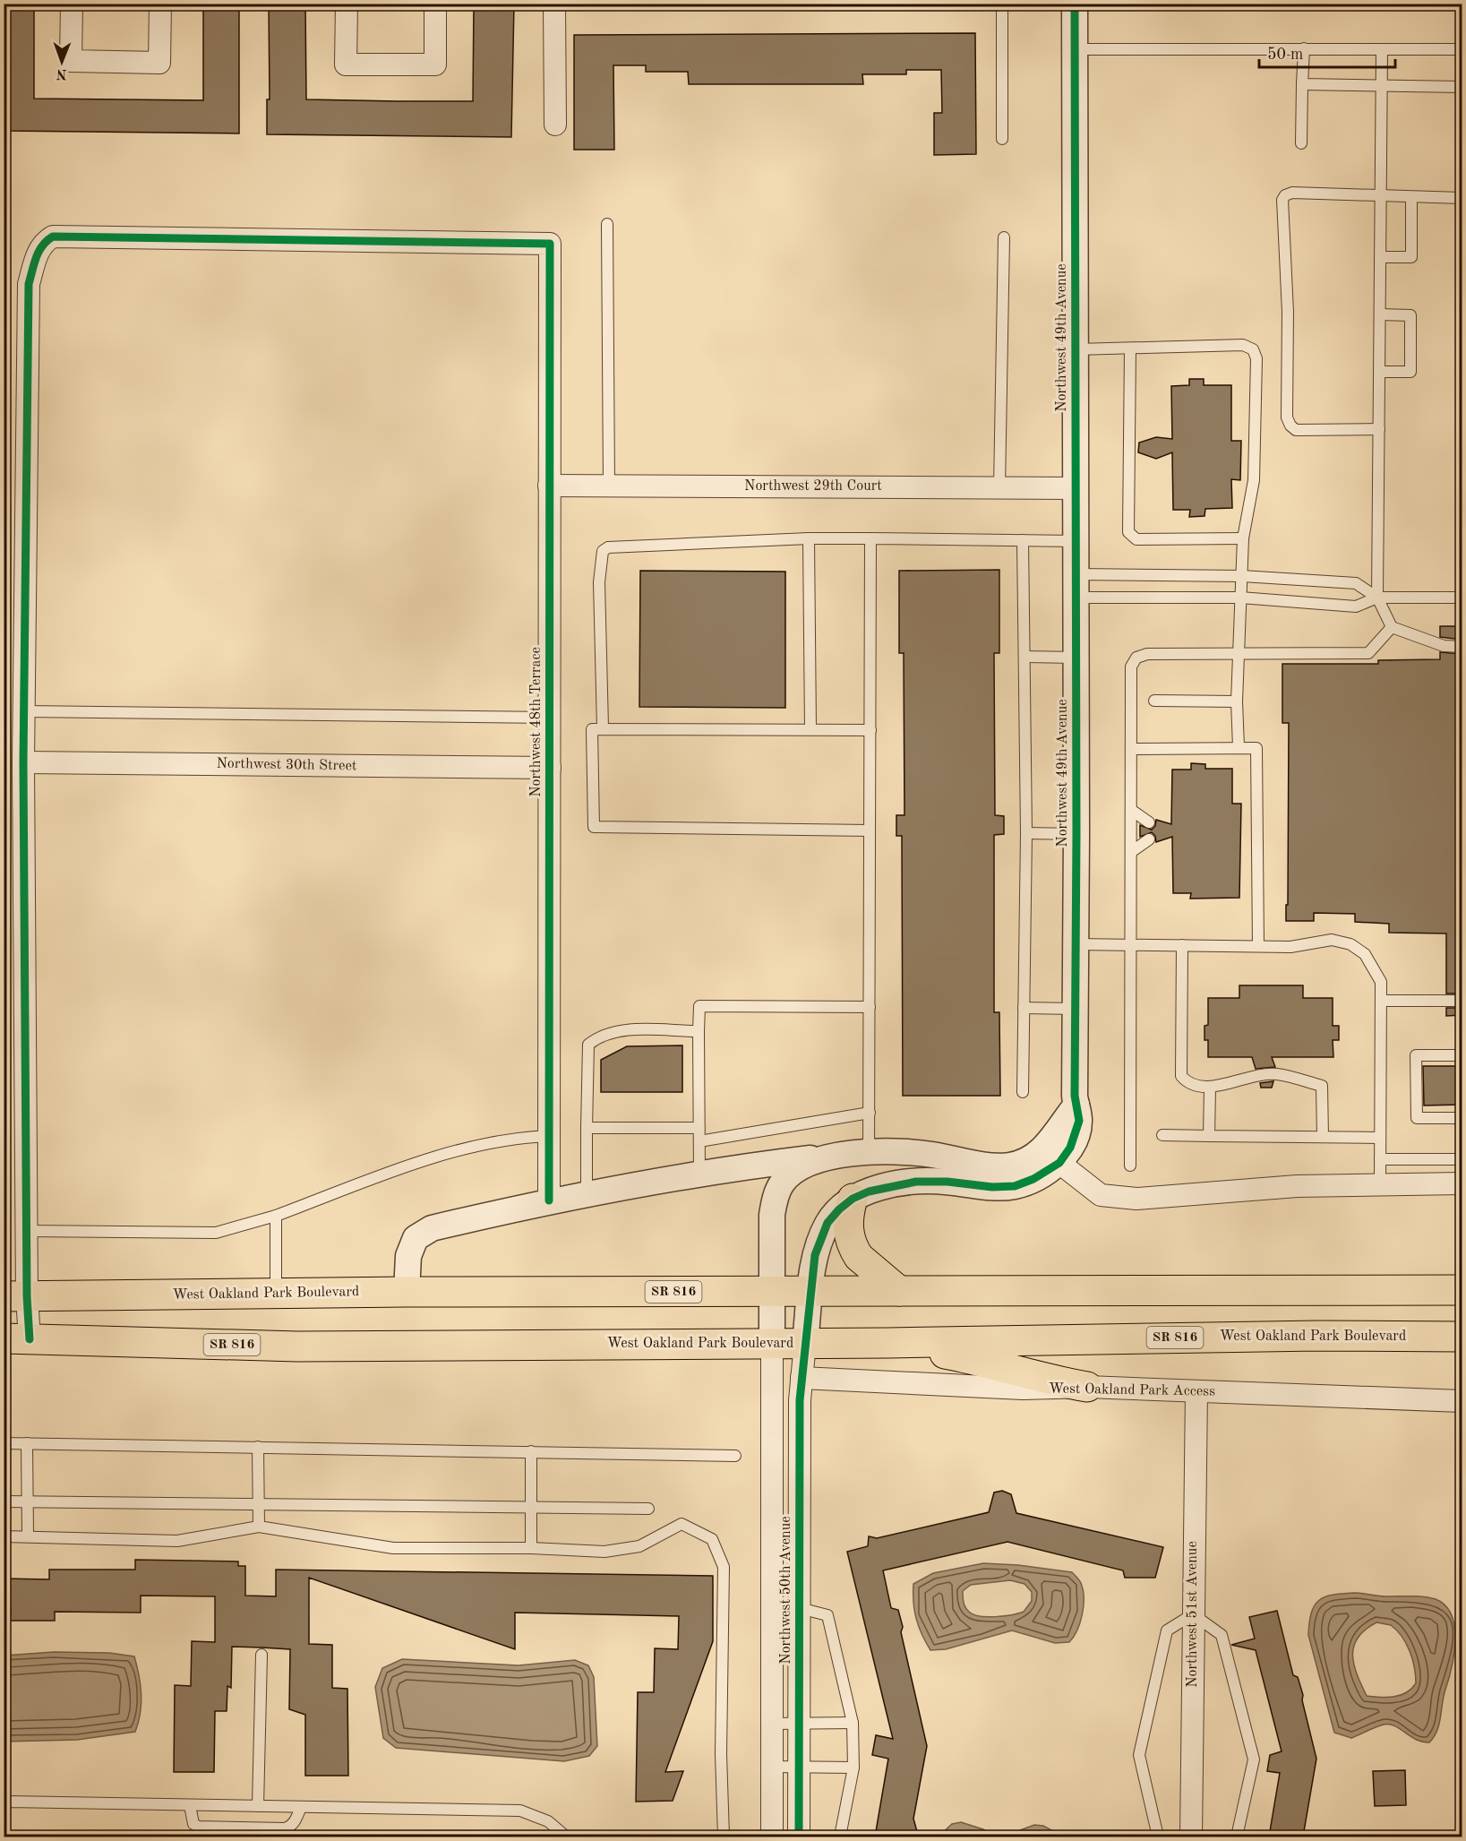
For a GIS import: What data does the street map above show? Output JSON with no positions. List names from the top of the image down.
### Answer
{
  "streets": {
    "main road": ["SR 816", "West Oakland Park Boulevard"],
    "street": [
      "Northwest 49th Avenue",
      "Northwest 29th Court",
      "Northwest 48th Terrace",
      "Northwest 30th Street",
      "West Oakland Park Access",
      "Northwest 50th Avenue",
      "Northwest 51st Avenue"
    ]
  },
  "crossings": [
    ["Northwest 49th Avenue", "Northwest 29th Court"],
    ["Northwest 49th Avenue", "West Oakland Park Boulevard"],
    ["Northwest 49th Avenue", "Northwest 50th Avenue"],
    ["Northwest 29th Court", "Northwest 48th Terrace"],
    ["Northwest 48th Terrace", "Northwest 30th Street"],
    ["West Oakland Park Boulevard", "Northwest 50th Avenue"],
    ["West Oakland Park Access", "Northwest 50th Avenue"],
    ["West Oakland Park Access", "Northwest 51st Avenue"]
  ],
  "scale_bar": "50 m",
  "north": "bottom"
}
